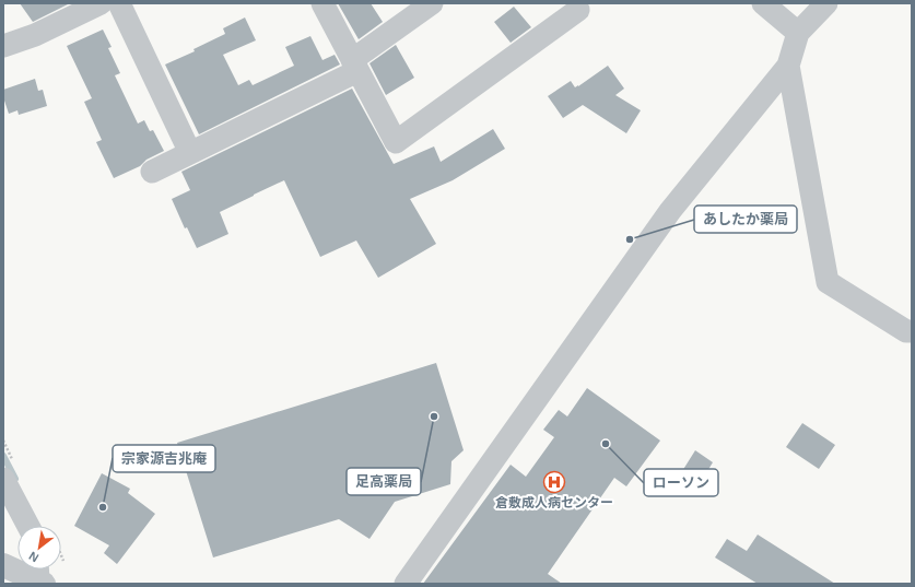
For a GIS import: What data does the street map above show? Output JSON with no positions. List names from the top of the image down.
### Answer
{
  "places": {
    "other": [
      "あしたか薬局",
      "足高薬局",
      "ローソン",
      "宗家源吉兆庵"
    ],
    "hospital": ["倉敷成人病センター"]
  },
  "north": "bottom left"
}
